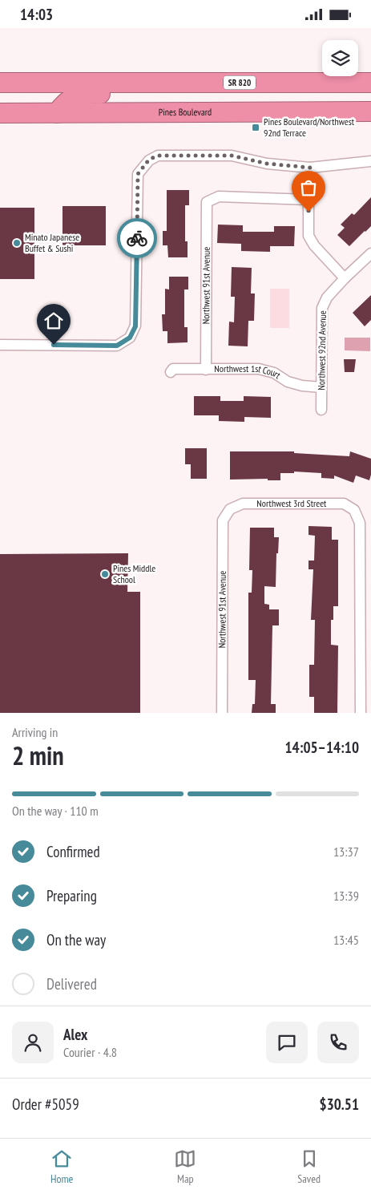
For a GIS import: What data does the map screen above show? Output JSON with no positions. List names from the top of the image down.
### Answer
{
  "streets": {
    "highway": ["SR 820", "Pines Boulevard"],
    "street": [
      "Northwest 91st Avenue",
      "Northwest 92nd Avenue",
      "Northwest 1st Court",
      "Northwest 3rd Street"
    ]
  },
  "crossings": [
    ["Northwest 91st Avenue", "Northwest 1st Court"],
    ["Northwest 91st Avenue", "Northwest 3rd Street"],
    ["Northwest 92nd Avenue", "Northwest 1st Court"]
  ],
  "places": {
    "transit": ["Pines Boulevard/Northwest 92nd Terrace"],
    "other": ["Minato Japanese Buffet & Sushi", "Pines Middle School"]
  },
  "page": {
    "status": "14:03",
    "heading": ["2 min", "Arriving in", "14:05–14:10"],
    "panel": [
      "Alex",
      "Courier · 4.8",
      "Order #5059",
      "$30.51"
    ],
    "bar": "On the way · 110 m",
    "list": [
      ["Confirmed", "13:37"],
      ["Preparing", "13:39"],
      ["On the way", "13:45"],
      "Delivered"
    ],
    "tabs": ["Home", "Map", "Saved"]
  }
}
